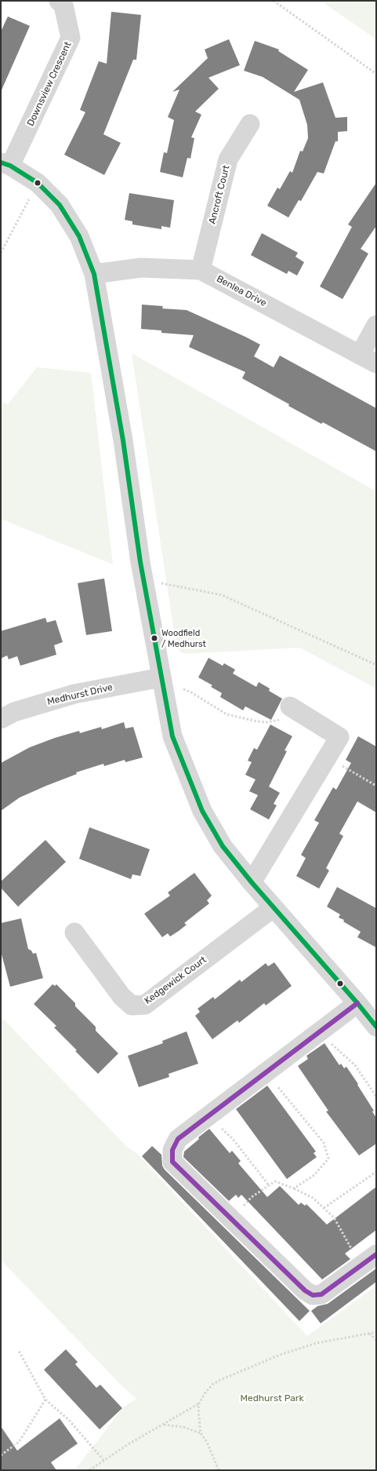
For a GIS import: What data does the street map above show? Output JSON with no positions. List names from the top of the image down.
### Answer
{
  "streets": {
    "street": [
      "Downsview Crescent",
      "Ancroft Court",
      "Benlea Drive",
      "Medhurst Drive",
      "Kedgewick Court"
    ]
  },
  "crossings": [
    ["Ancroft Court", "Benlea Drive"]
  ],
  "parks": ["Medhurst Park"],
  "places": ["Woodfield / Medhurst"]
}
